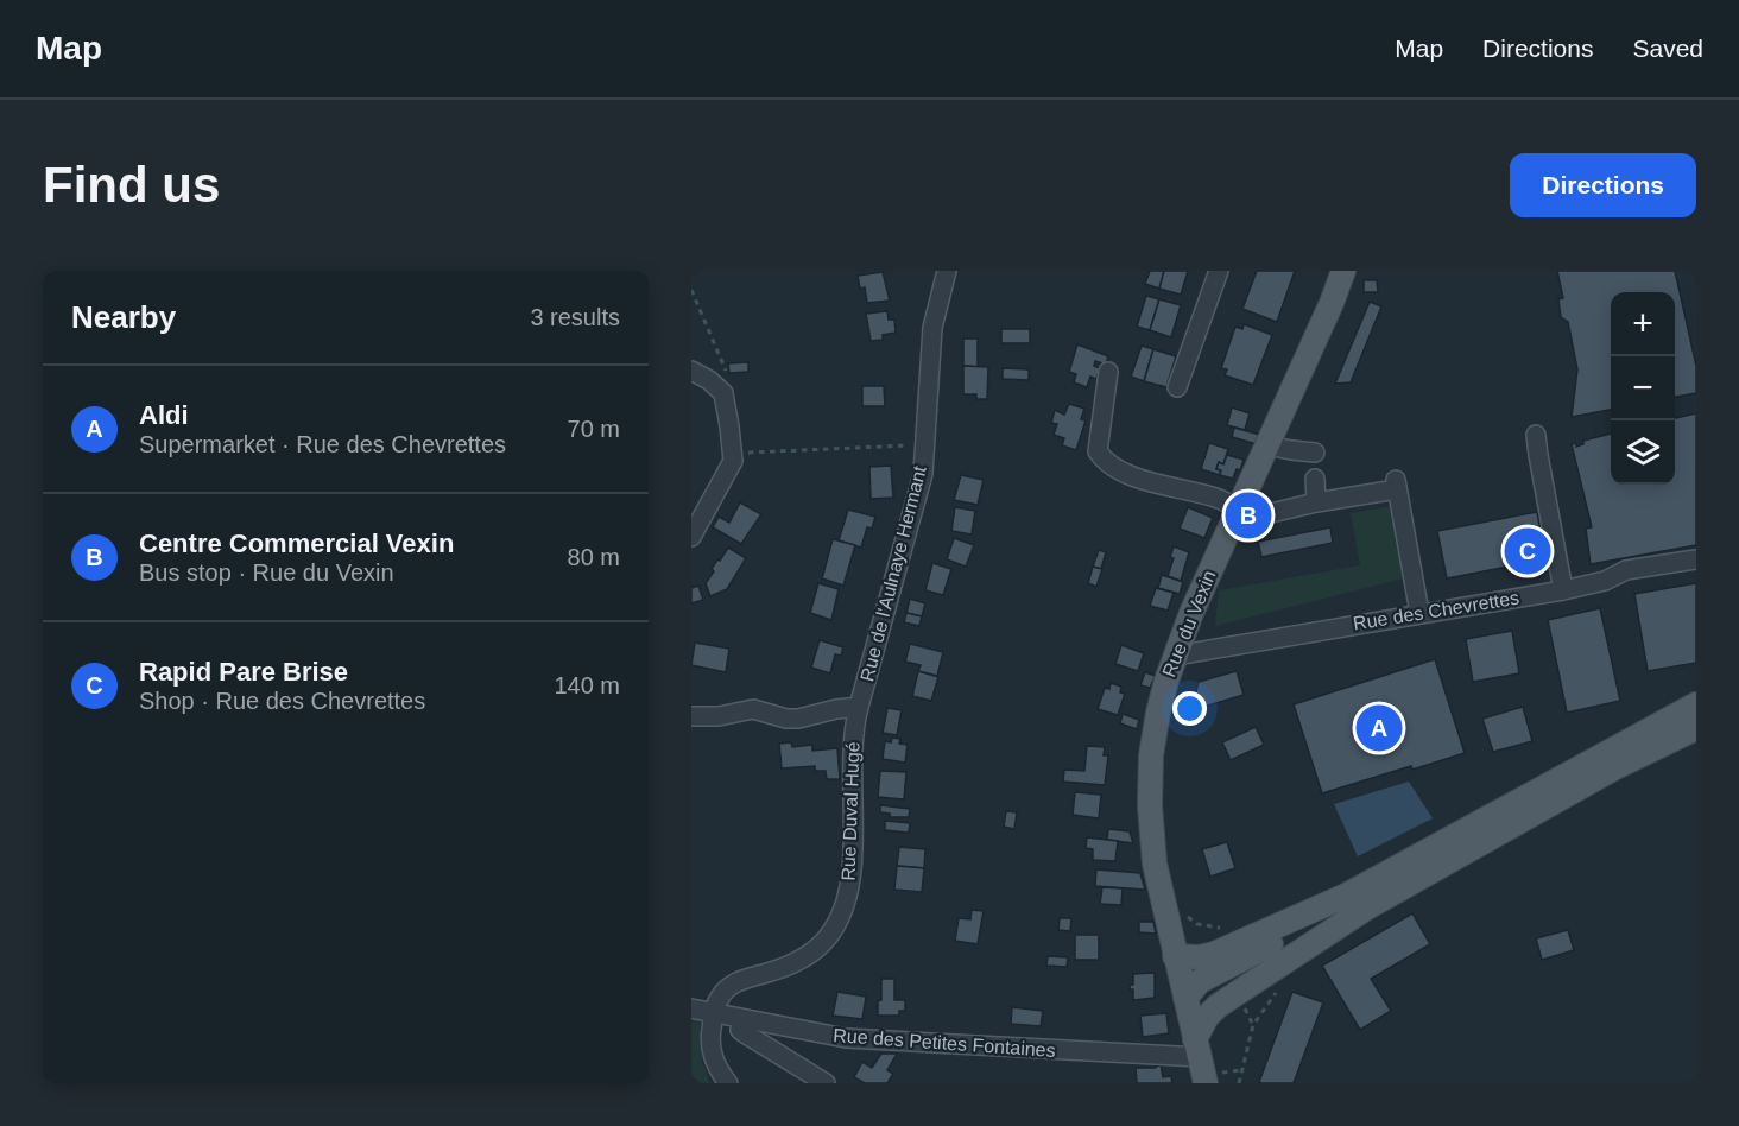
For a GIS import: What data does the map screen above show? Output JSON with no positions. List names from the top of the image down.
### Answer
{
  "streets": {
    "main road": ["Rue du Vexin"],
    "street": [
      "Rue de l'Aulnaye Hermant",
      "Rue des Chevrettes",
      "Rue Duval Hugé",
      "Rue des Petites Fontaines"
    ]
  },
  "crossings": [
    ["Rue de l'Aulnaye Hermant", "Rue Duval Hugé"],
    ["Rue des Chevrettes", "Rue du Vexin"],
    ["Rue du Vexin", "Rue des Petites Fontaines"],
    ["Rue Duval Hugé", "Rue des Petites Fontaines"]
  ],
  "page": {
    "header": "Map",
    "nav": ["Map", "Directions", "Saved"],
    "buttons": "Directions",
    "title": "Find us",
    "heading": ["Nearby", "3 results"],
    "map_buttons": ["+", "−"],
    "list": [
      {
        "mark": "A",
        "name": "Aldi",
        "note": "Supermarket · Rue des Chevrettes",
        "value": "70 m"
      },
      {
        "mark": "B",
        "name": "Centre Commercial Vexin",
        "note": "Bus stop · Rue du Vexin",
        "value": "80 m"
      },
      {
        "mark": "C",
        "name": "Rapid Pare Brise",
        "note": "Shop · Rue des Chevrettes",
        "value": "140 m"
      }
    ],
    "pins": ["B", "C", "A"]
  }
}
